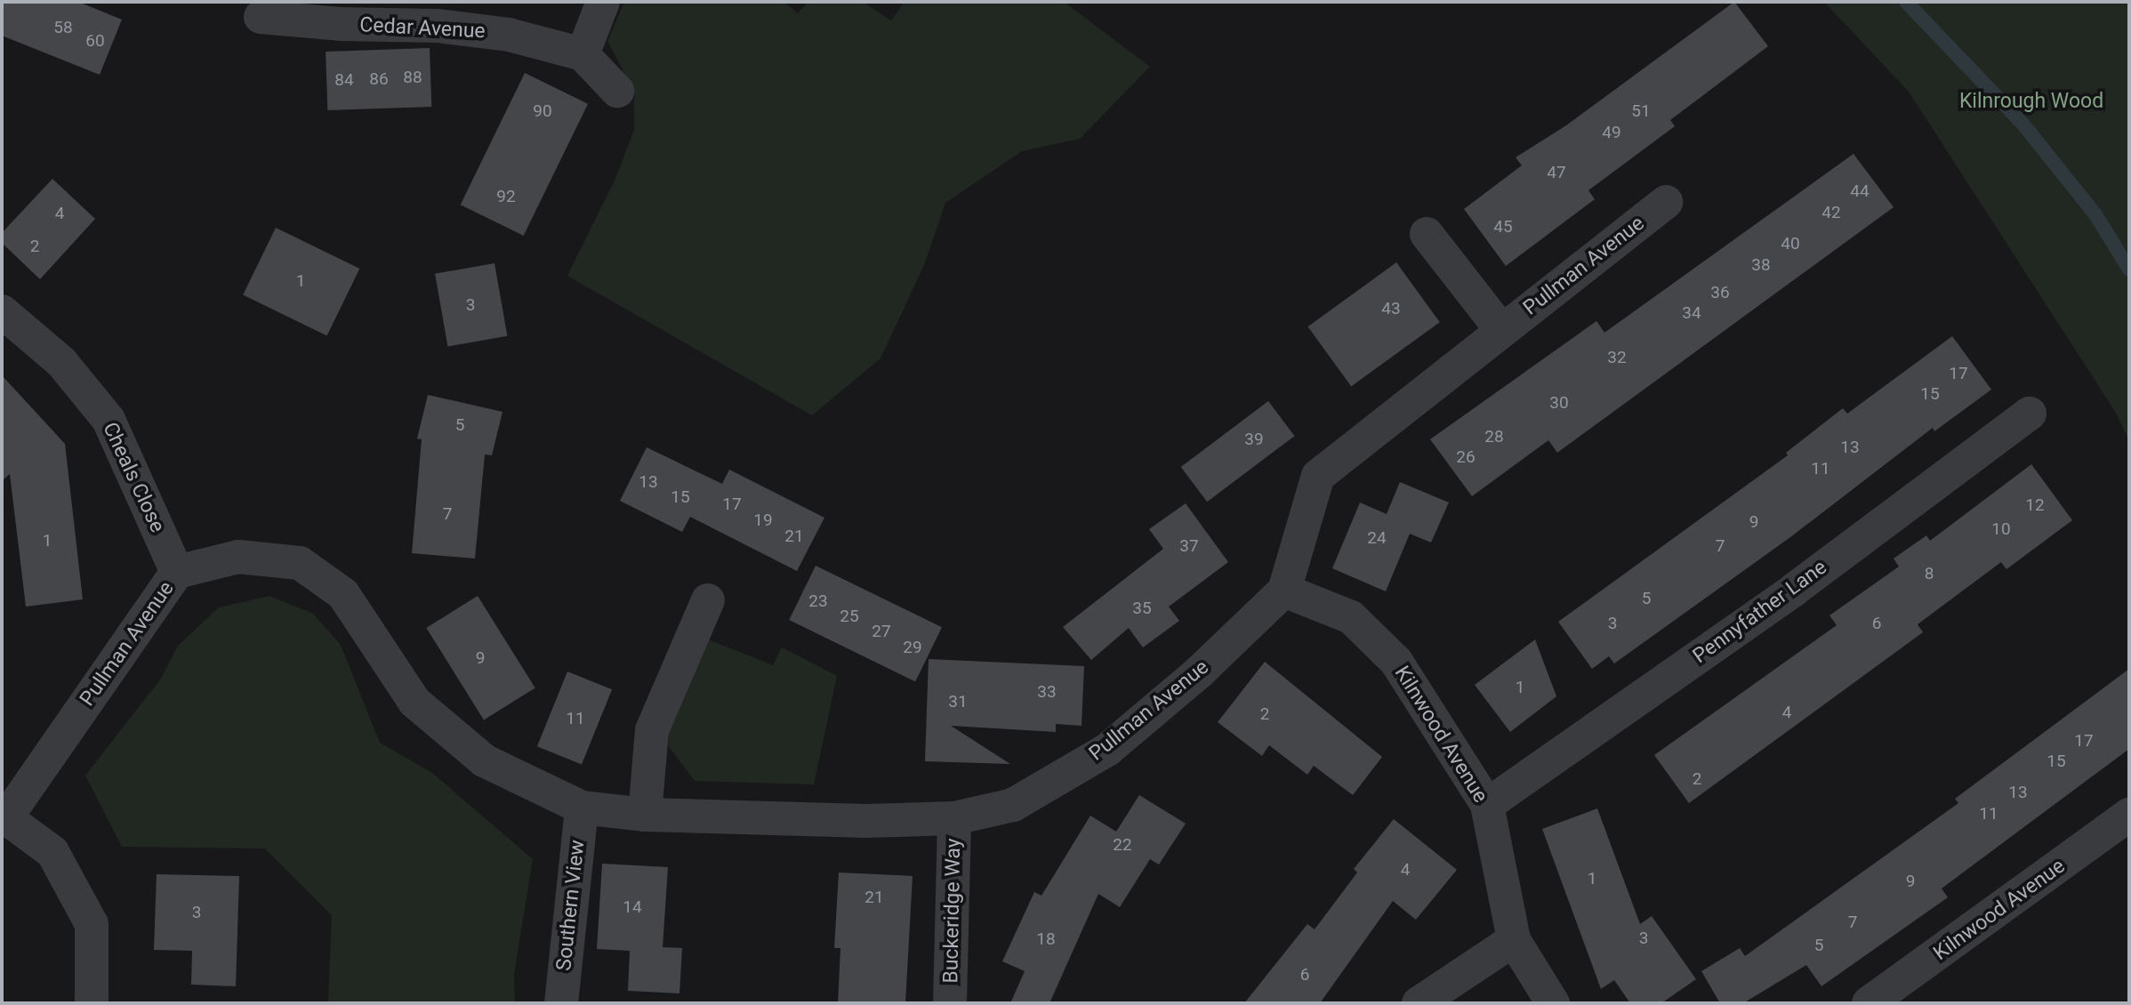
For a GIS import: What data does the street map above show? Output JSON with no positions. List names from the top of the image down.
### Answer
{
  "streets": {
    "street": [
      "Cedar Avenue",
      "Pullman Avenue",
      "Cheals Close",
      "Pennyfather Lane",
      "Kilnwood Avenue",
      "Southern View",
      "Buckeridge Way"
    ]
  },
  "crossings": [
    ["Pullman Avenue", "Cheals Close"],
    ["Pullman Avenue", "Kilnwood Avenue"],
    ["Pullman Avenue", "Southern View"],
    ["Pullman Avenue", "Buckeridge Way"],
    ["Pennyfather Lane", "Kilnwood Avenue"]
  ],
  "parks": ["Kilnrough Wood"],
  "house_numbers": [
    "58",
    "60",
    "88",
    "86",
    "84",
    "90",
    "51",
    "49",
    "47",
    "44",
    "92",
    "42",
    "4",
    "45",
    "40",
    "2",
    "38",
    "1",
    "36",
    "3",
    "43",
    "34",
    "32",
    "17",
    "15",
    "30",
    "5",
    "28",
    "39",
    "13",
    "26",
    "11",
    "13",
    "15",
    "17",
    "12",
    "7",
    "19",
    "9",
    "10",
    "21",
    "24",
    "1",
    "37",
    "7",
    "8",
    "5",
    "23",
    "35",
    "25",
    "3",
    "6",
    "27",
    "29",
    "9",
    "1",
    "33",
    "31",
    "4",
    "2",
    "11",
    "17",
    "15",
    "2",
    "13",
    "11",
    "22",
    "4",
    "1",
    "9",
    "21",
    "14",
    "3",
    "7",
    "3",
    "18",
    "5",
    "6"
  ]
}
